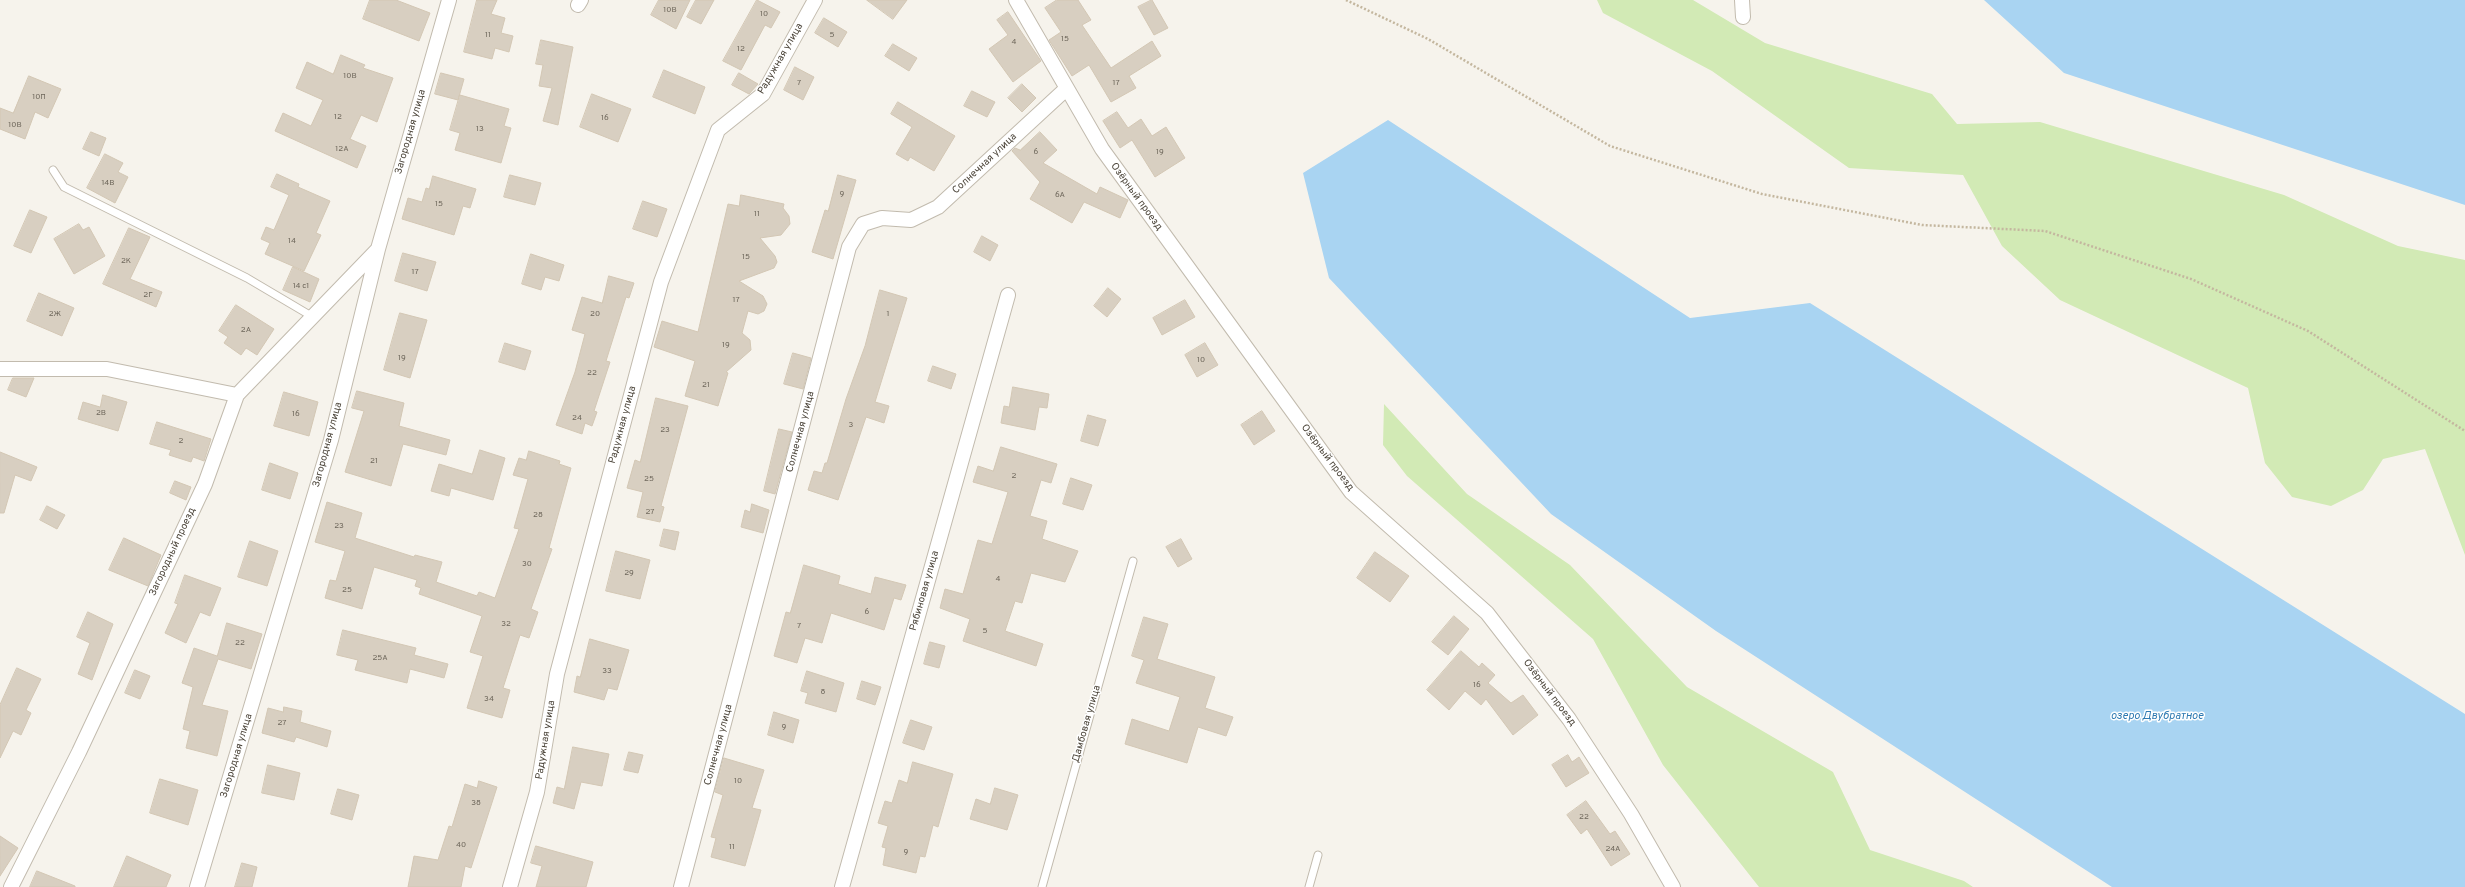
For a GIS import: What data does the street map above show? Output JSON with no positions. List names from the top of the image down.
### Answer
{
  "streets": {
    "street": [
      "Радужная улица",
      "Загородная улица",
      "Солнечная улица",
      "Озёрный проезд",
      "Загородный проезд",
      "Рябиновая улица"
    ],
    "lane": ["Дамбовая улица"]
  },
  "crossings": [
    ["Загородная улица", "Загородный проезд"],
    ["Солнечная улица", "Озёрный проезд"]
  ],
  "water": ["озеро Двубратное"],
  "house_numbers": [
    "10В",
    "10",
    "11",
    "5",
    "15",
    "4",
    "12",
    "10В",
    "7",
    "17",
    "10П",
    "12",
    "16",
    "10В",
    "13",
    "12А",
    "6",
    "19",
    "14В",
    "9",
    "6А",
    "15",
    "11",
    "14",
    "15",
    "2К",
    "17",
    "14 с1",
    "2Г",
    "17",
    "2Ж",
    "20",
    "1",
    "2А",
    "19",
    "19",
    "10",
    "22",
    "21",
    "2В",
    "16",
    "24",
    "3",
    "23",
    "2",
    "21",
    "2",
    "25",
    "27",
    "28",
    "23",
    "30",
    "29",
    "4",
    "25",
    "6",
    "32",
    "7",
    "5",
    "22",
    "25А",
    "33",
    "16",
    "8",
    "34",
    "27",
    "9",
    "10",
    "38",
    "22",
    "40",
    "11",
    "24А",
    "9"
  ]
}
